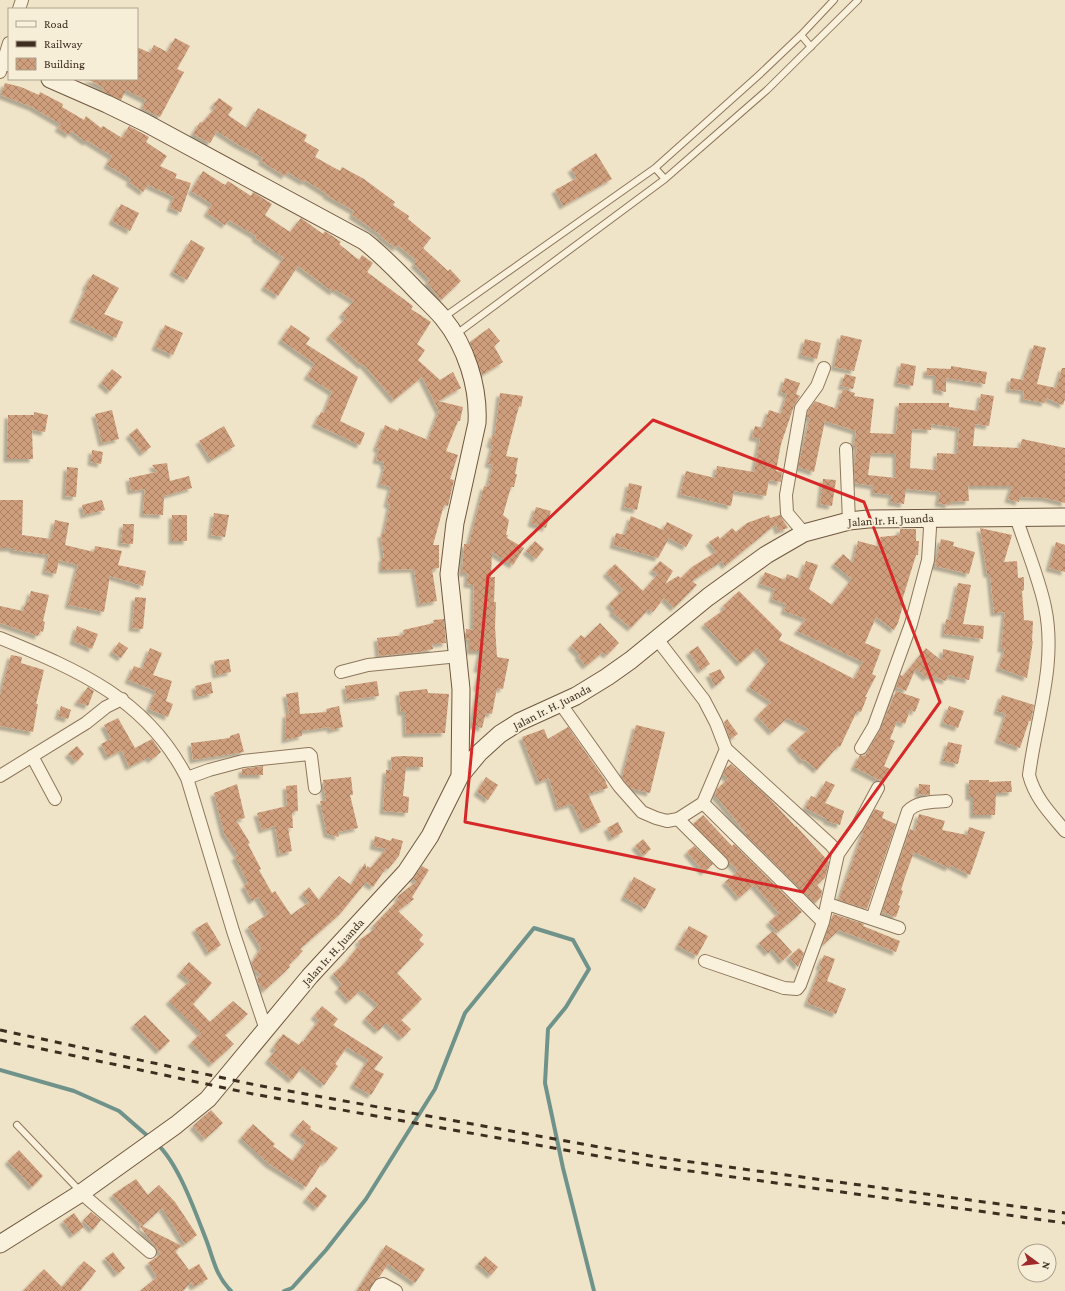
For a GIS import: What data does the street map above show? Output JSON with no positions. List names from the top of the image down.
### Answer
{
  "streets": {
    "street": ["Jalan Ir. H. Juanda"]
  },
  "legend": ["Road", "Railway", "Building"],
  "north": "right"
}
